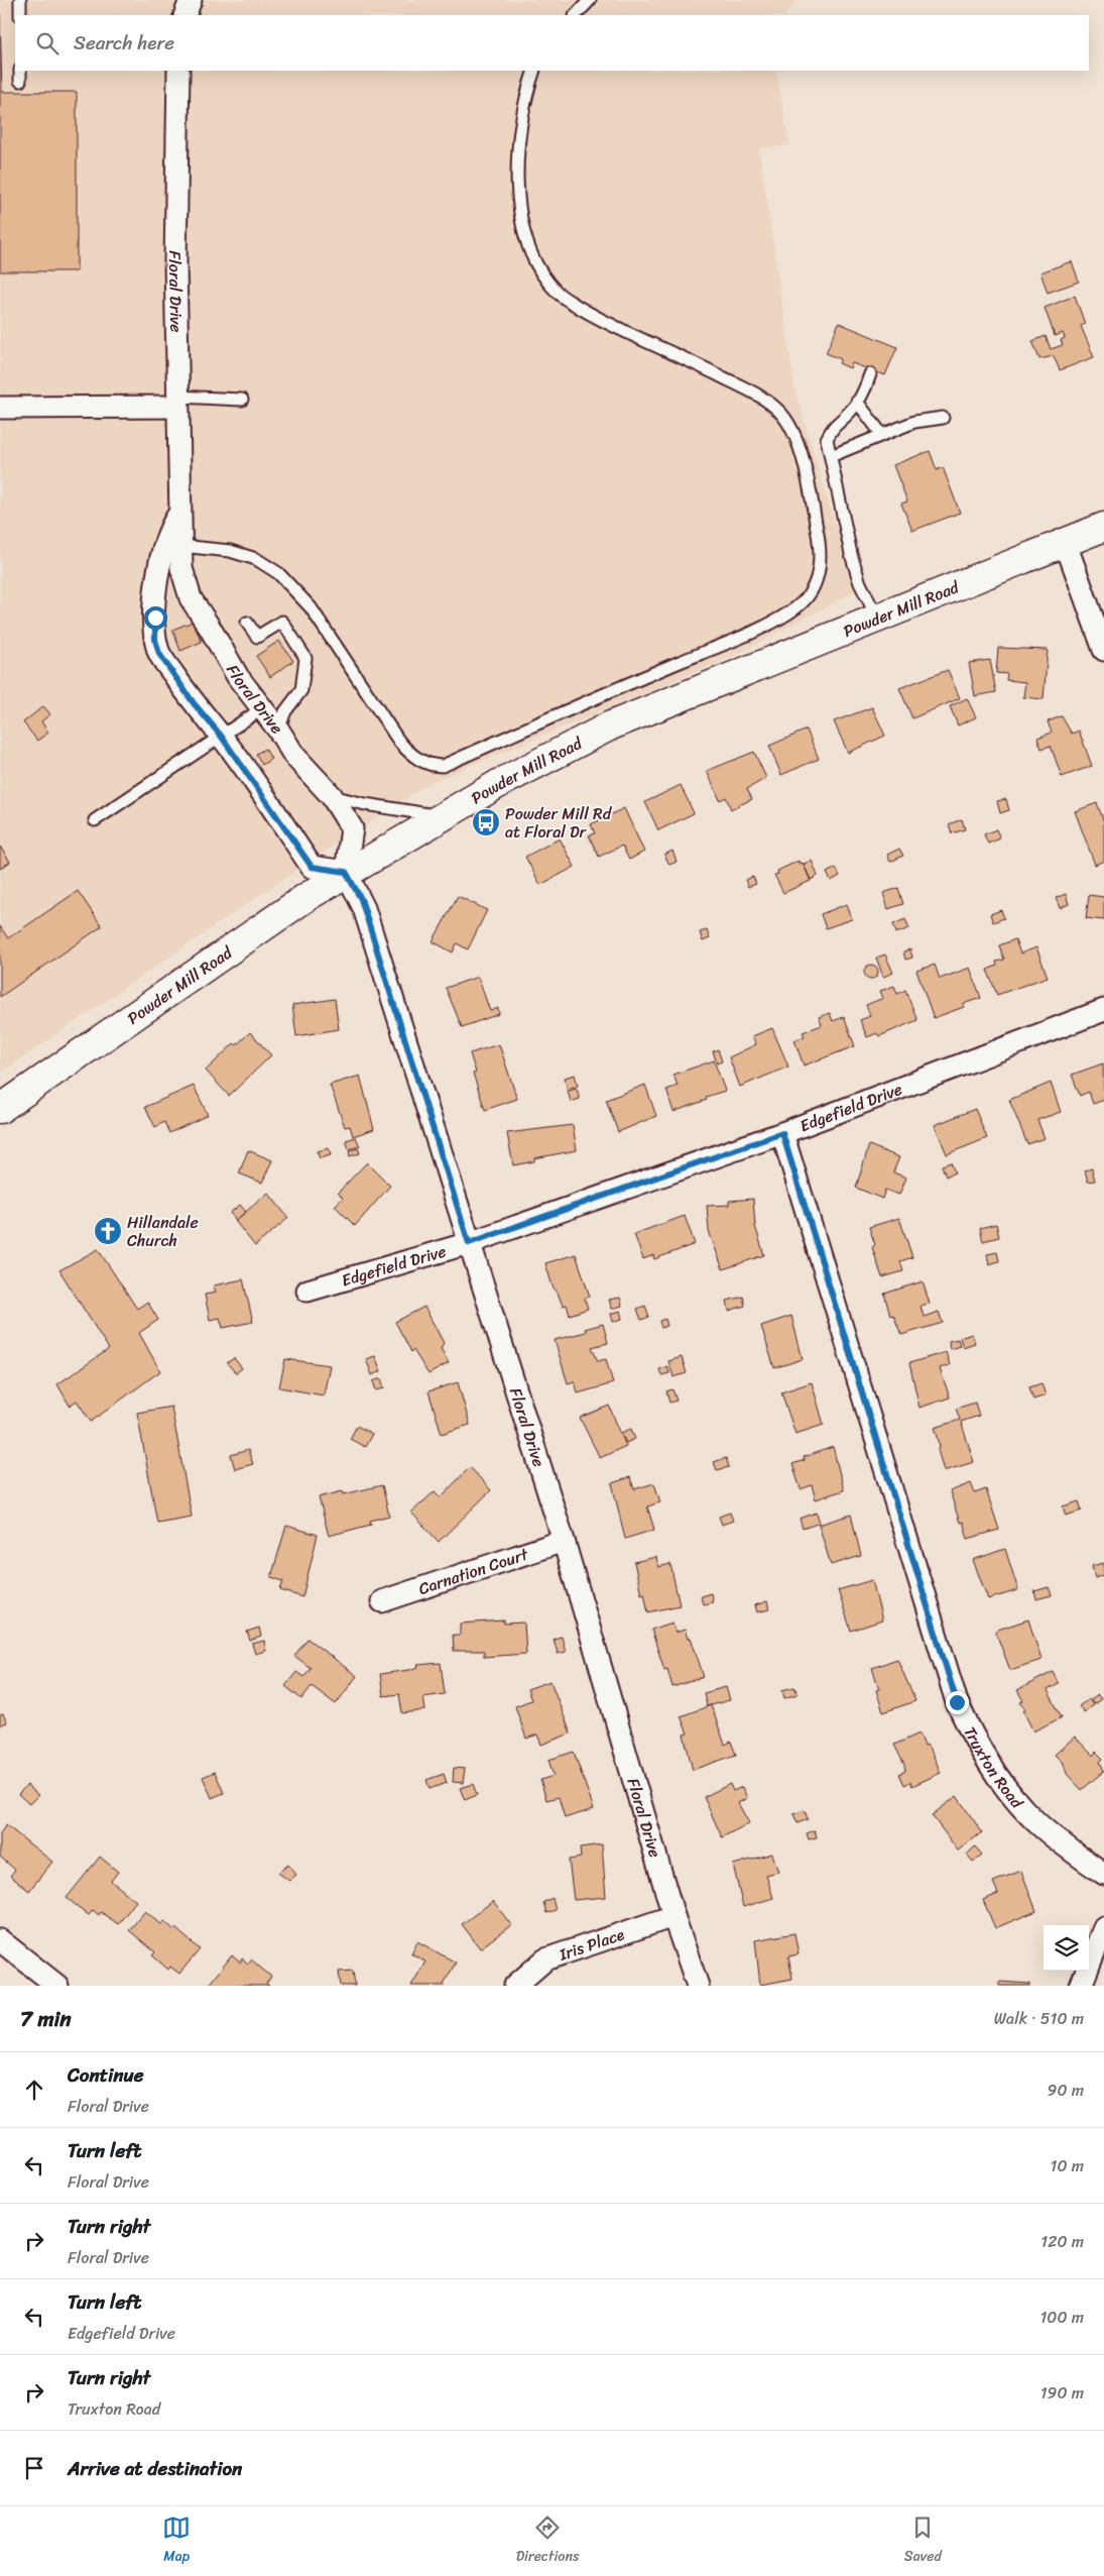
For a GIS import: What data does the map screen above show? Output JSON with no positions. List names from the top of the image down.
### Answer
{
  "streets": {
    "main road": ["Powder Mill Road"],
    "street": [
      "Floral Drive",
      "Edgefield Drive",
      "Carnation Court",
      "Truxton Road",
      "Iris Place"
    ]
  },
  "crossings": [
    ["Floral Drive", "Powder Mill Road"],
    ["Floral Drive", "Edgefield Drive"],
    ["Floral Drive", "Carnation Court"],
    ["Floral Drive", "Iris Place"],
    ["Edgefield Drive", "Truxton Road"]
  ],
  "places": {
    "bus stop": ["Powder Mill Rd at Floral Dr"],
    "church": ["Hillandale Church"]
  },
  "page": {
    "search": "Search here",
    "heading": ["7 min", "Walk · 510 m"],
    "list": [
      ["Continue", "Floral Drive", "90 m"],
      ["Turn left", "Floral Drive", "10 m"],
      ["Turn right", "Floral Drive", "120 m"],
      ["Turn left", "Edgefield Drive", "100 m"],
      ["Turn right", "Truxton Road", "190 m"],
      "Arrive at destination"
    ],
    "nav": ["Map", "Directions", "Saved"]
  }
}
